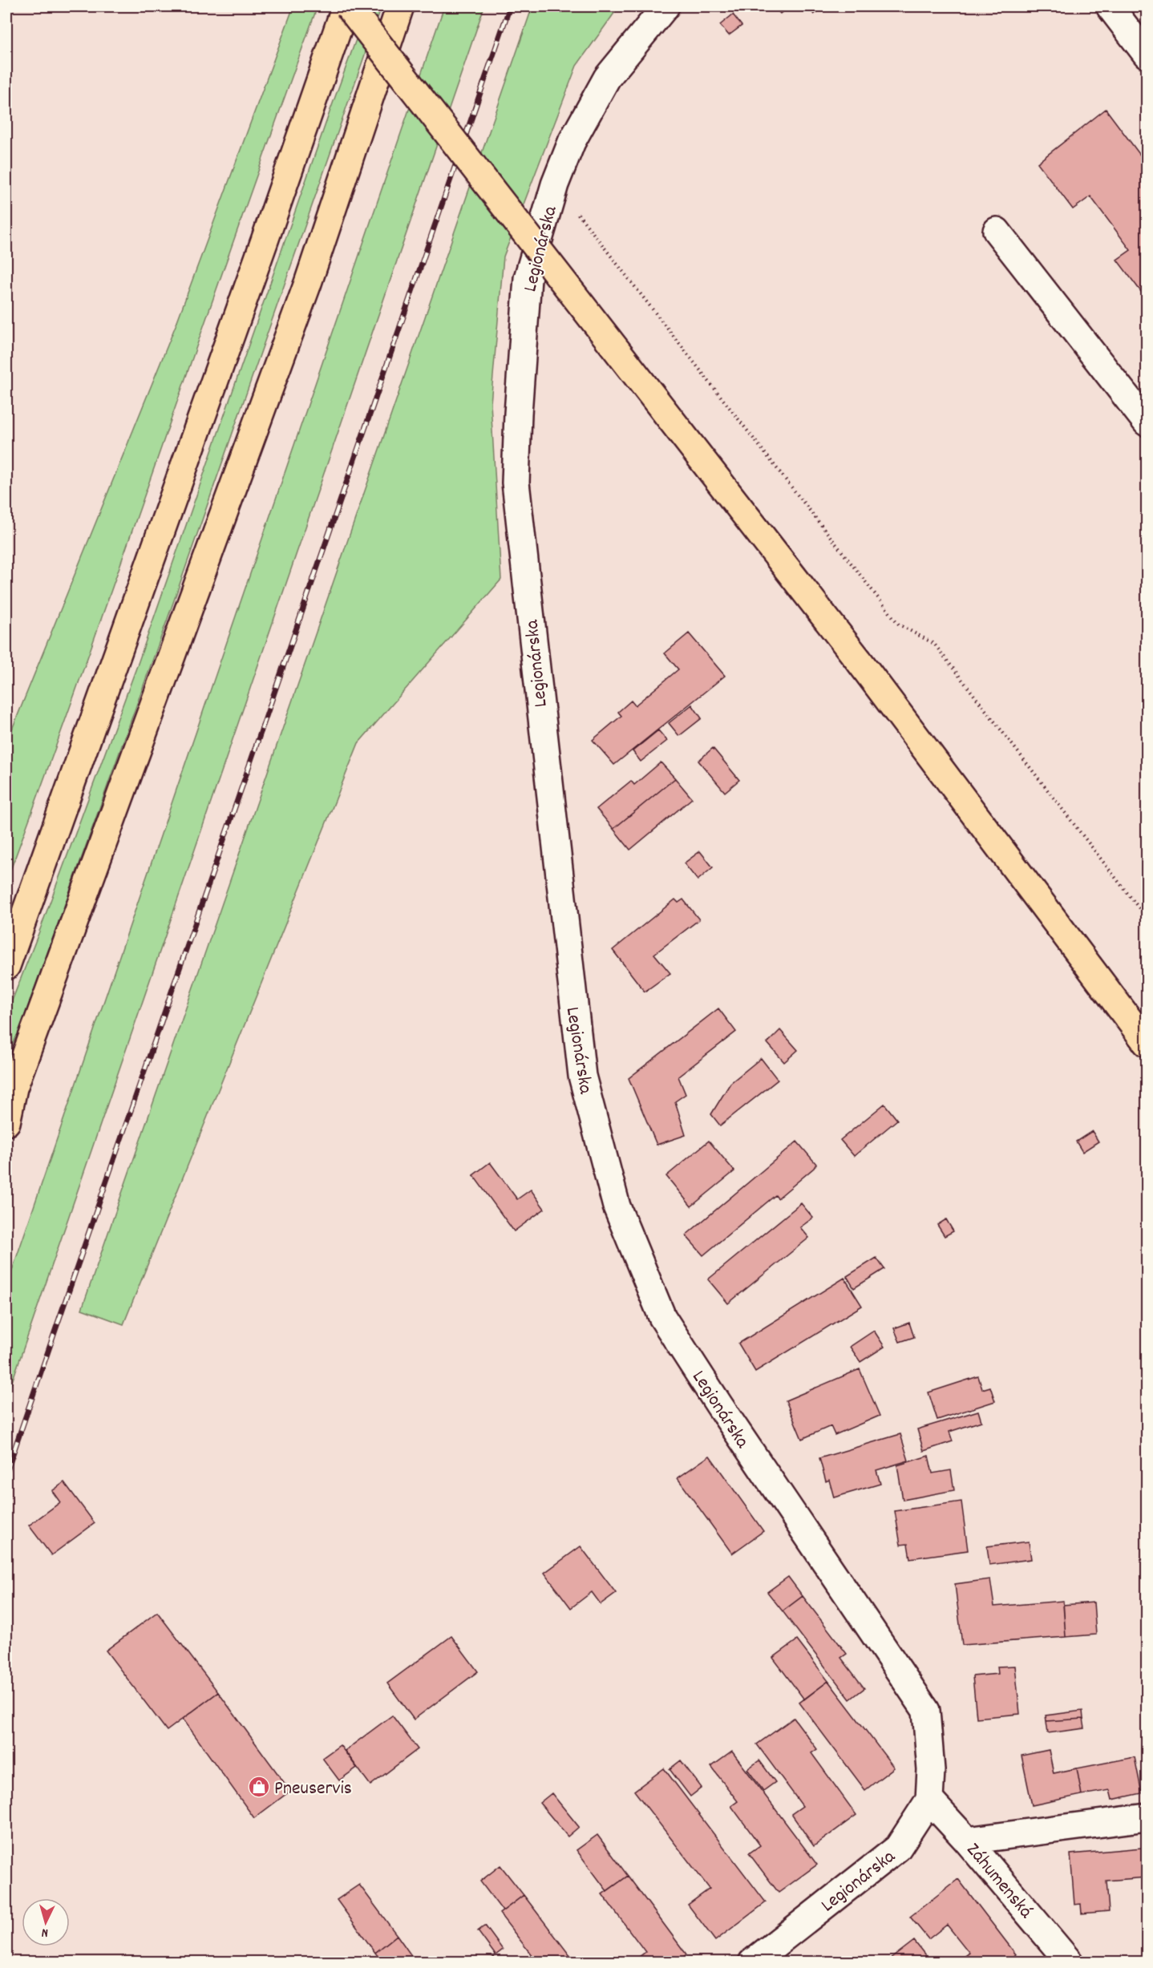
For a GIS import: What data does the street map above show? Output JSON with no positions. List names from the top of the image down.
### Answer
{
  "streets": {
    "street": ["Legionárska", "Záhumenská"]
  },
  "crossings": [
    ["Legionárska", "Záhumenská"]
  ],
  "places": {
    "shop": ["Pneuservis"]
  },
  "north": "bottom"
}
